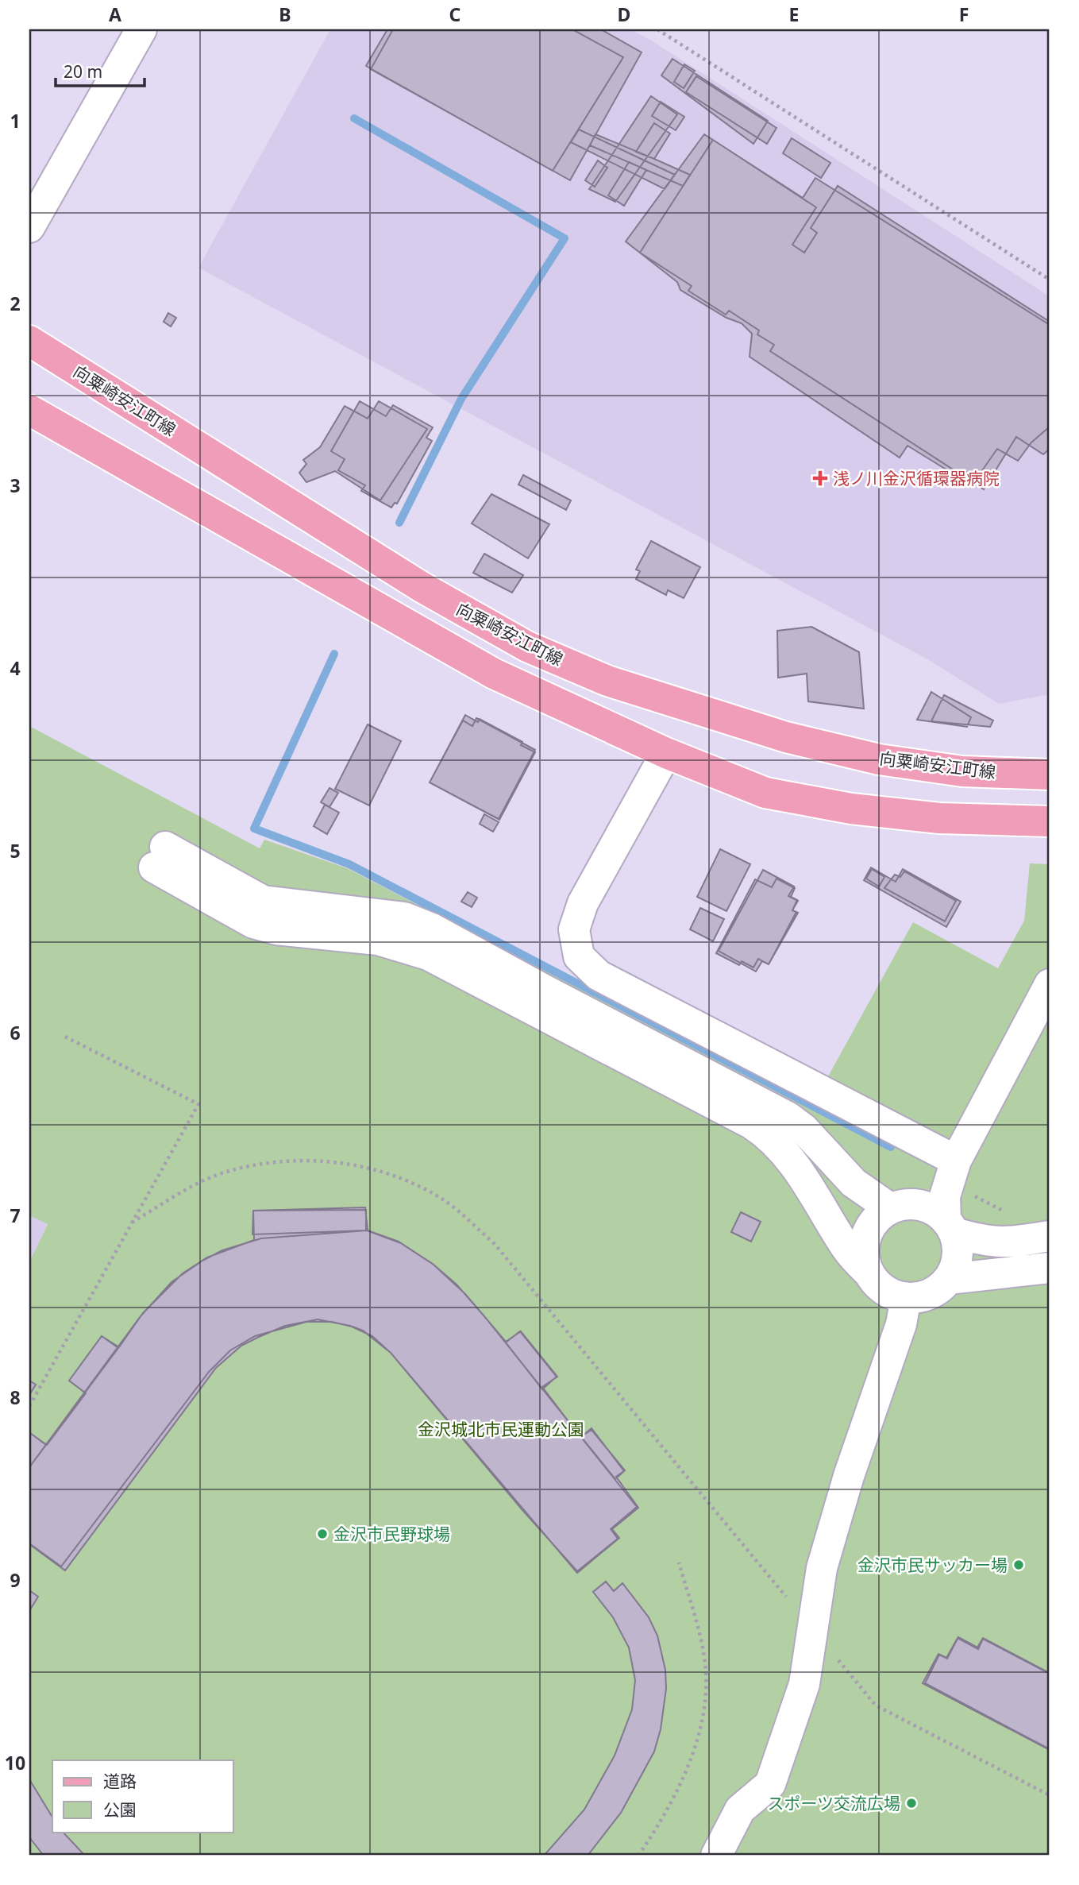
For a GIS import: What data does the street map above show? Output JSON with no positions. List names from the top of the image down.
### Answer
{
  "streets": {
    "main road": ["向粟崎安江町線"]
  },
  "parks": ["金沢城北市民運動公園"],
  "places": {
    "health": ["浅ノ川金沢循環器病院"],
    "other": ["金沢市民野球場", "金沢市民サッカー場", "スポーツ交流広場"]
  },
  "legend": ["道路", "公園"],
  "scale_bar": "20 m",
  "grid": {
    "columns": [
      "A",
      "B",
      "C",
      "D",
      "E",
      "F"
    ],
    "rows": [
      "1",
      "2",
      "3",
      "4",
      "5",
      "6",
      "7",
      "8",
      "9",
      "10"
    ]
  }
}
